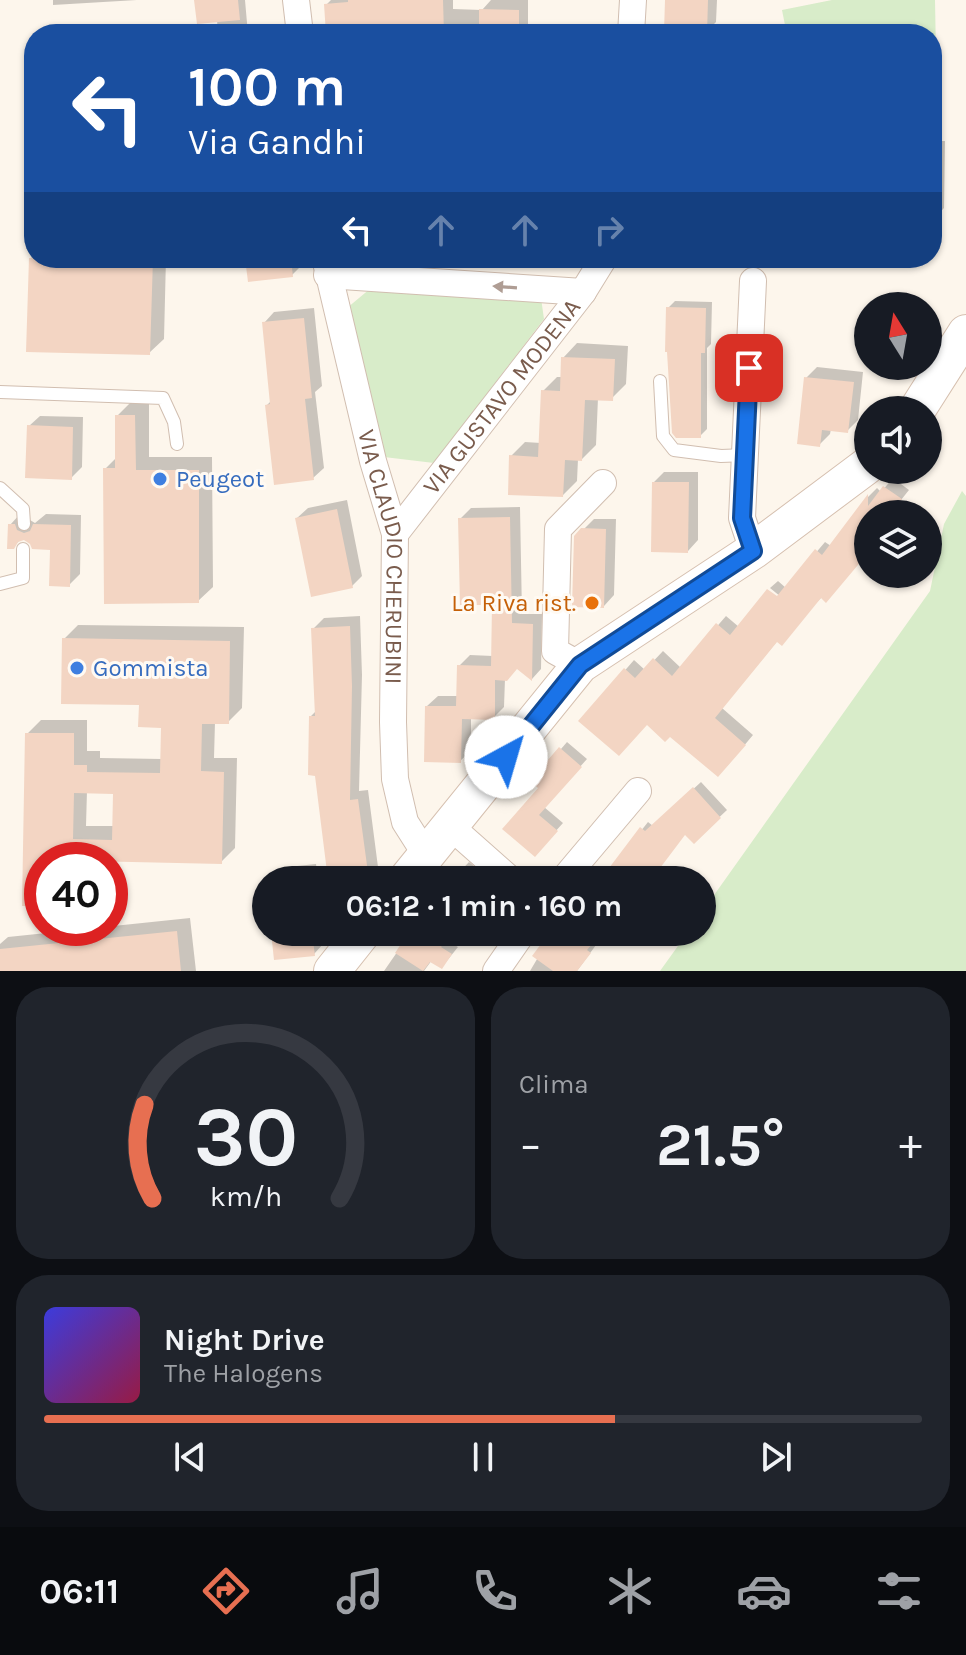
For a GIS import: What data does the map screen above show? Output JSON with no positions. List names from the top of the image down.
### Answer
{
  "streets": {
    "street": ["VIA GUSTAVO MODENA", "VIA CLAUDIO CHERUBINI"]
  },
  "crossings": [
    ["VIA GUSTAVO MODENA", "VIA CLAUDIO CHERUBINI"]
  ],
  "places": ["Peugeot", "La Riva rist.", "Gommista"],
  "north": "top",
  "page": {
    "turn": ["100 m", "Via Gandhi"],
    "limit": "40",
    "trip": "06:12 · 1 min · 160 m",
    "tile": "Clima",
    "heat": ["−", "21.5°", "+"],
    "song": ["Night Drive", "The Halogens"],
    "tabs": "06:11",
    "gauge": ["30", "km/h"]
  }
}
